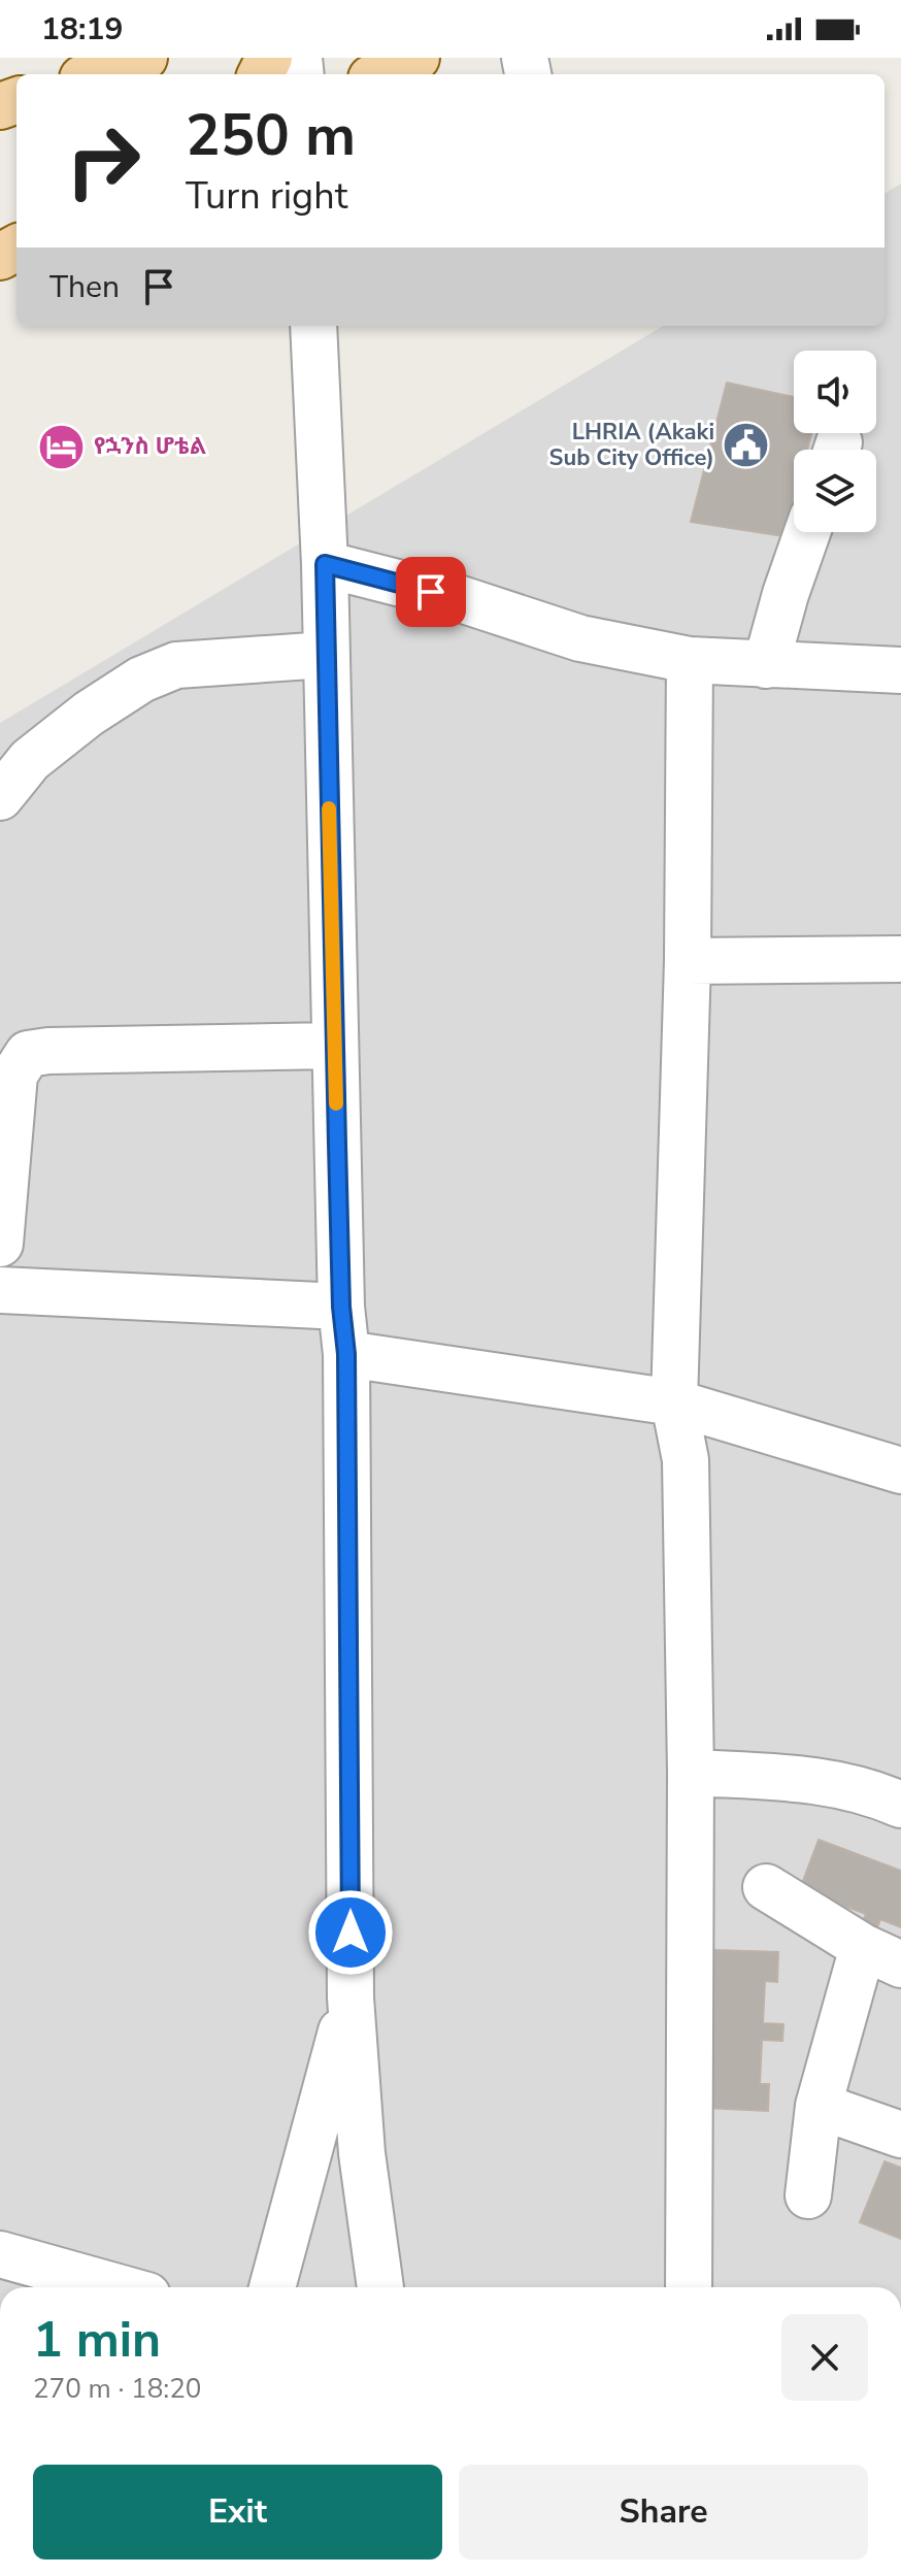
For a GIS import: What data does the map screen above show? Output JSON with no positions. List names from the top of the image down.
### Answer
{
  "places": {
    "public building": ["LHRIA (Akaki Sub City Office)"],
    "hotel": ["የኋንስ ሆቴል"]
  },
  "page": {
    "status": "18:19",
    "turn": ["250 m", "Turn right"],
    "then": "Then",
    "heading": ["1 min", "270 m · 18:20"],
    "buttons": ["Exit", "Share"]
  }
}
